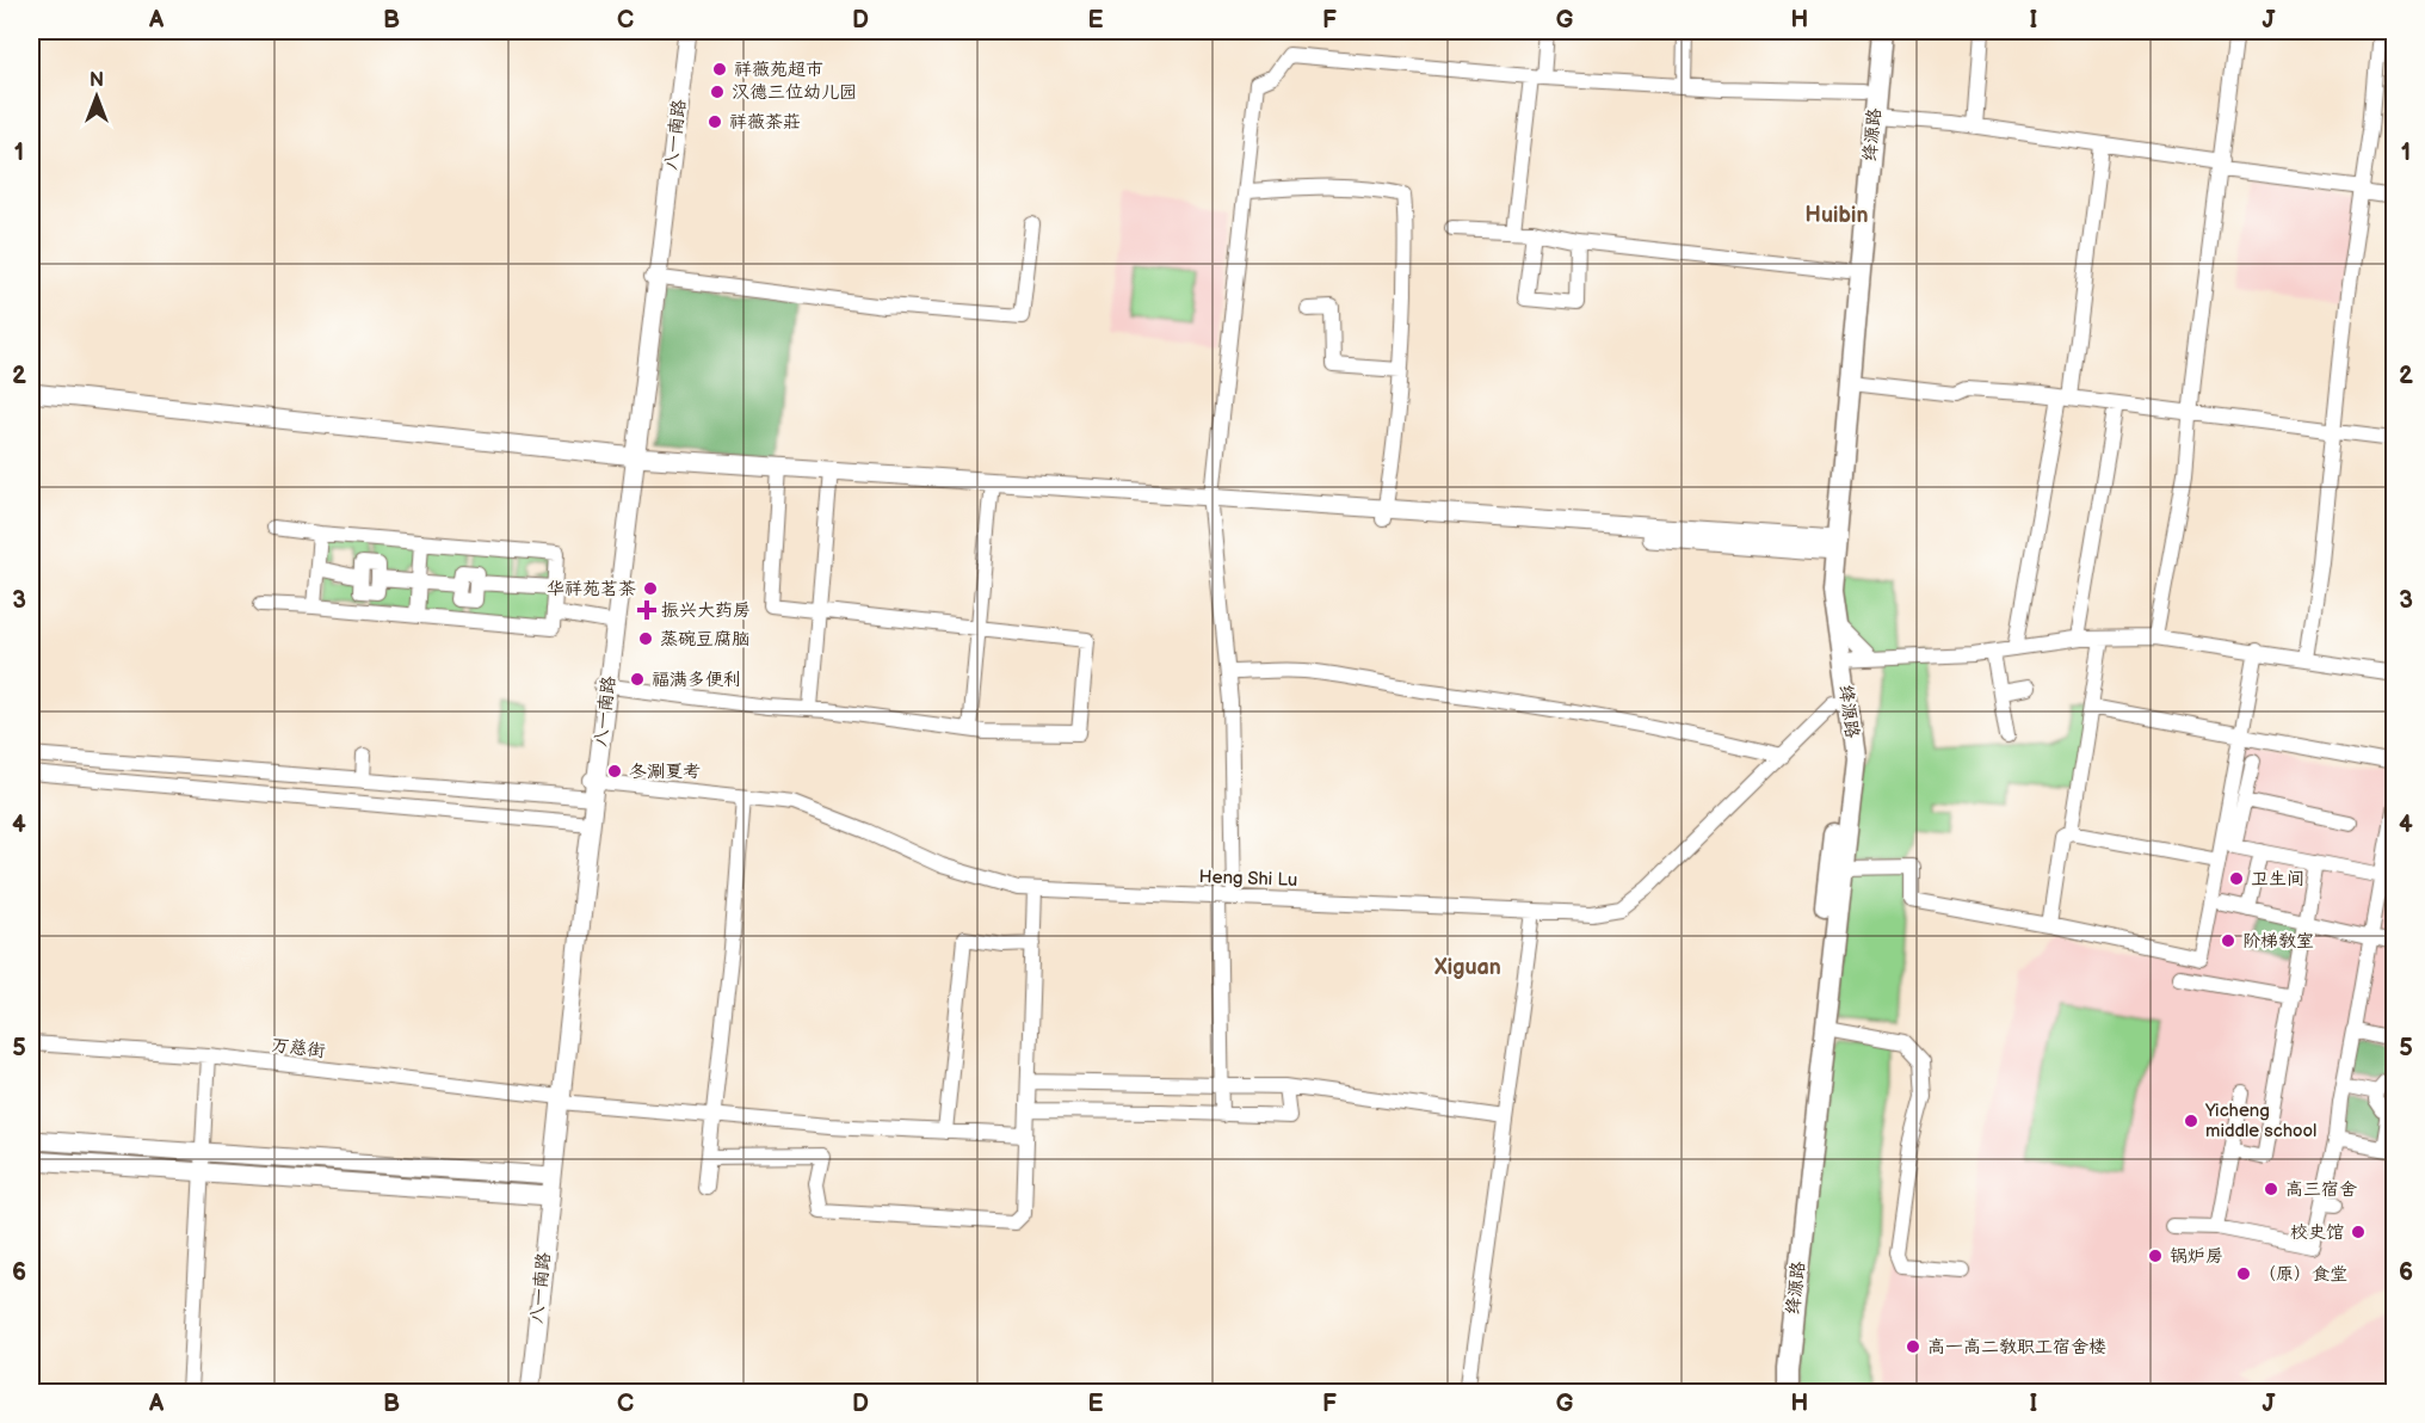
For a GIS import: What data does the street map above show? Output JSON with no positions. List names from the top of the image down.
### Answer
{
  "streets": {
    "highway": ["绛源路"],
    "main road": ["八一南路"],
    "street": ["Heng Shi Lu", "万慈街"]
  },
  "crossings": [
    ["八一南路", "Heng Shi Lu"],
    ["八一南路", "万慈街"],
    ["绛源路", "Heng Shi Lu"]
  ],
  "districts": ["Huibin", "Xiguan"],
  "places": {
    "other": [
      "祥薇苑超市",
      "汉德三位幼儿园",
      "祥薇茶莊",
      "华祥苑茗茶",
      "蒸碗豆腐脑",
      "福满多便利",
      "冬涮夏考",
      "卫生间",
      "阶梯教室",
      "Yicheng middle school",
      "高三宿舍",
      "校史馆",
      "锅炉房",
      "（原）食堂",
      "高一高二教职工宿舍楼"
    ],
    "health": ["振兴大药房"]
  },
  "north": "top",
  "grid": {
    "columns": [
      "A",
      "B",
      "C",
      "D",
      "E",
      "F",
      "G",
      "H",
      "I",
      "J"
    ],
    "rows": [
      "1",
      "2",
      "3",
      "4",
      "5",
      "6"
    ]
  }
}
